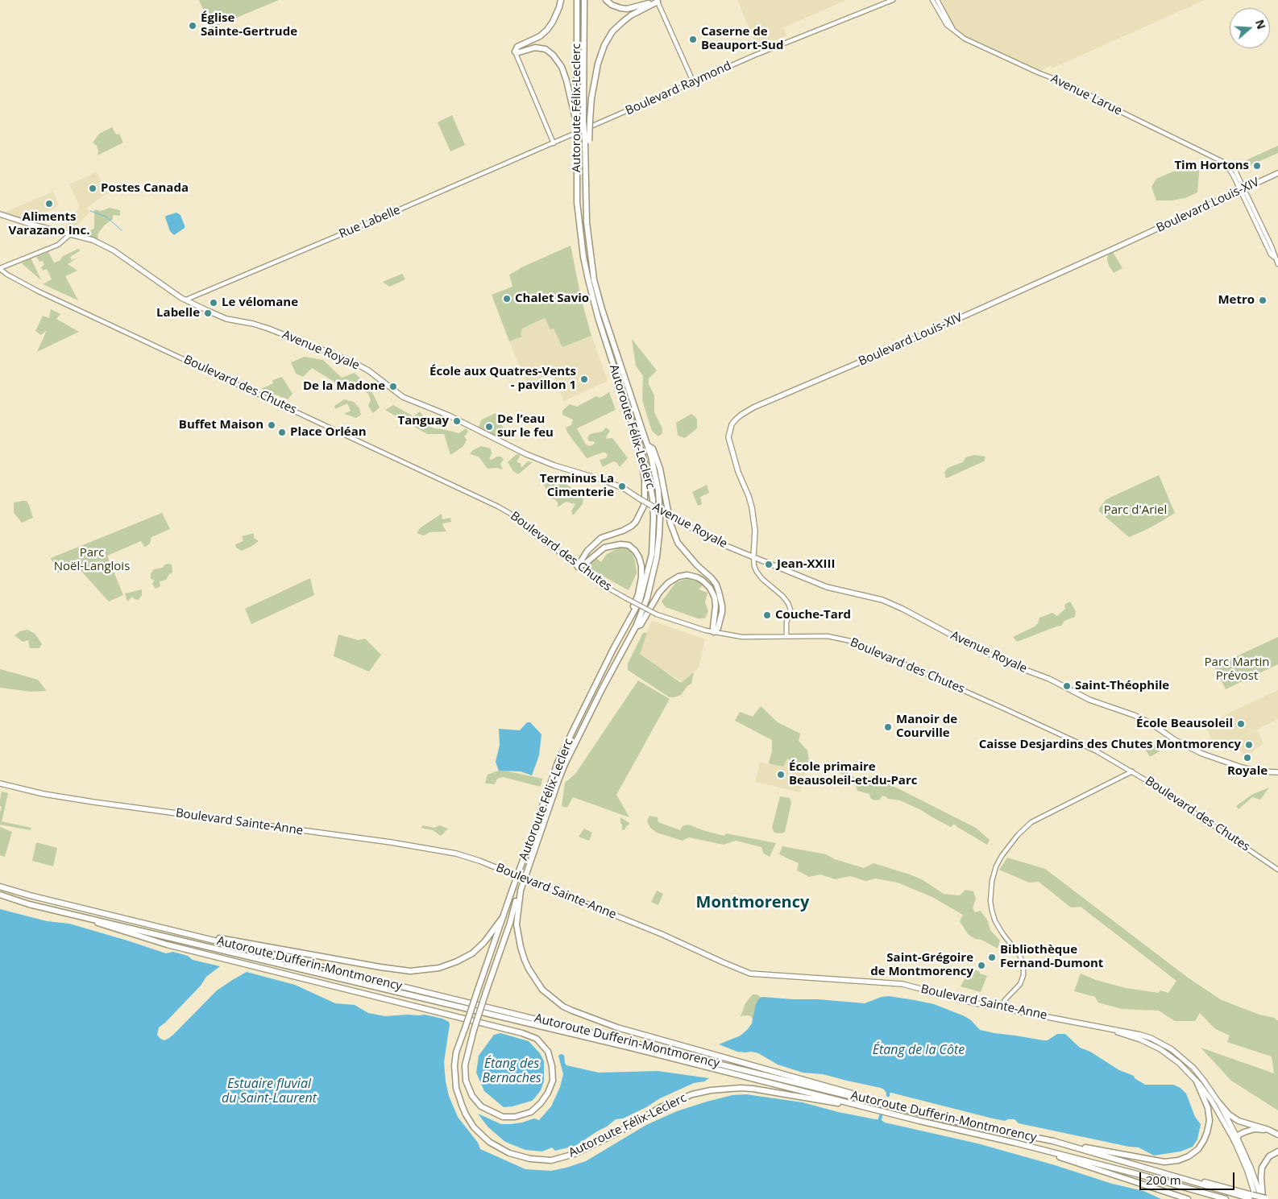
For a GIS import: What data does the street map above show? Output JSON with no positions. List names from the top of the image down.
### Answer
{
  "streets": {
    "highway": ["Autoroute Félix-Leclerc", "Autoroute Dufferin-Montmorency"],
    "main road": ["Boulevard Louis-XIV", "Avenue Royale", "Boulevard Sainte-Anne"],
    "street": [
      "Boulevard Raymond",
      "Avenue Larue",
      "Rue Labelle",
      "Boulevard des Chutes"
    ]
  },
  "crossings": [
    ["Boulevard Raymond", "Rue Labelle"],
    ["Avenue Larue", "Boulevard Louis-XIV"],
    ["Autoroute Félix-Leclerc", "Autoroute Dufferin-Montmorency"],
    ["Boulevard Louis-XIV", "Avenue Royale"],
    ["Boulevard Louis-XIV", "Boulevard des Chutes"],
    ["Rue Labelle", "Avenue Royale"],
    ["Boulevard Sainte-Anne", "Autoroute Dufferin-Montmorency"]
  ],
  "districts": ["Montmorency"],
  "water": ["Étang de la Côte", "Étang des Bernaches", "Estuaire fluvial du Saint-Laurent"],
  "parks": ["Parc d'Ariel", "Parc Noël-Langlois", "Parc Martin Prévost"],
  "places": [
    "Église Sainte-Gertrude",
    "Caserne de Beauport-Sud",
    "Tim Hortons",
    "Postes Canada",
    "Aliments Varazano Inc.",
    "Chalet Savio",
    "Metro",
    "Le vélomane",
    "Labelle",
    "École aux Quatres-Vents - pavillon 1",
    "De la Madone",
    "Tanguay",
    "Buffet Maison",
    "De l’eau sur le feu",
    "Place Orléan",
    "Terminus La Cimenterie",
    "Jean-XXIII",
    "Couche-Tard",
    "Saint-Théophile",
    "École Beausoleil",
    "Manoir de Courville",
    "Caisse Desjardins des Chutes Montmorency",
    "Royale",
    "École primaire Beausoleil-et-du-Parc",
    "Bibliothèque Fernand-Dumont",
    "Saint-Grégoire de Montmorency"
  ],
  "scale_bar": "200 m",
  "north": "right"
}
